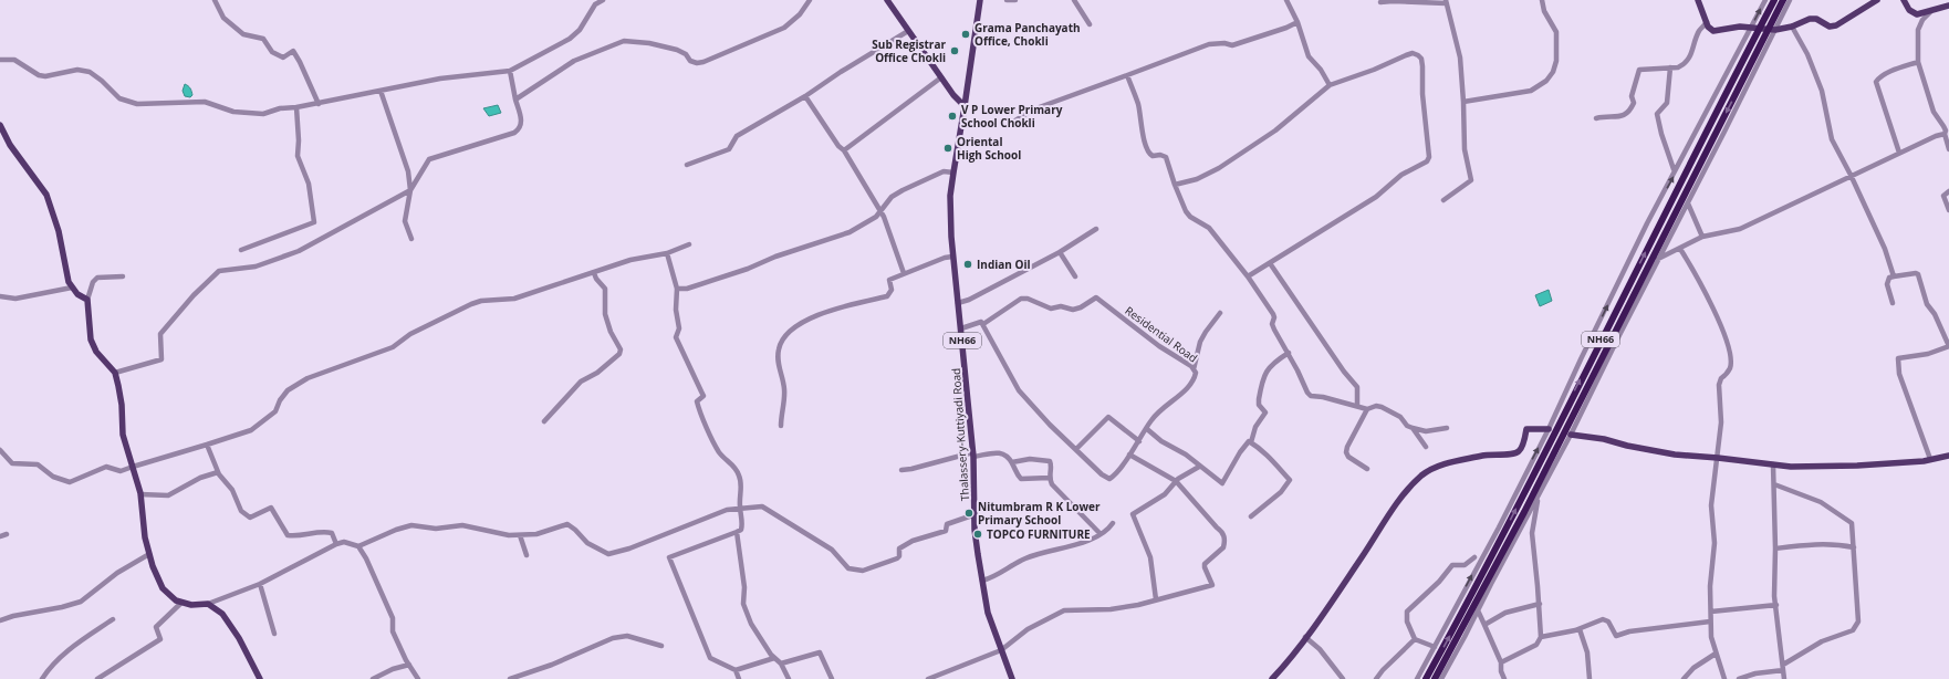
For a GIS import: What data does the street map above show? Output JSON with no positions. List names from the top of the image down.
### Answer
{
  "streets": {
    "highway": ["NH66"],
    "main road": ["Thalassery-Kuttiyadi Road"],
    "street": ["Residential Road"]
  },
  "places": [
    "Grama Panchayath Office, Chokli",
    "Sub Registrar Office Chokli",
    "V P Lower Primary School Chokli",
    "Oriental High School",
    "Indian Oil",
    "Nitumbram R K Lower Primary School",
    "TOPCO FURNITURE"
  ]
}
